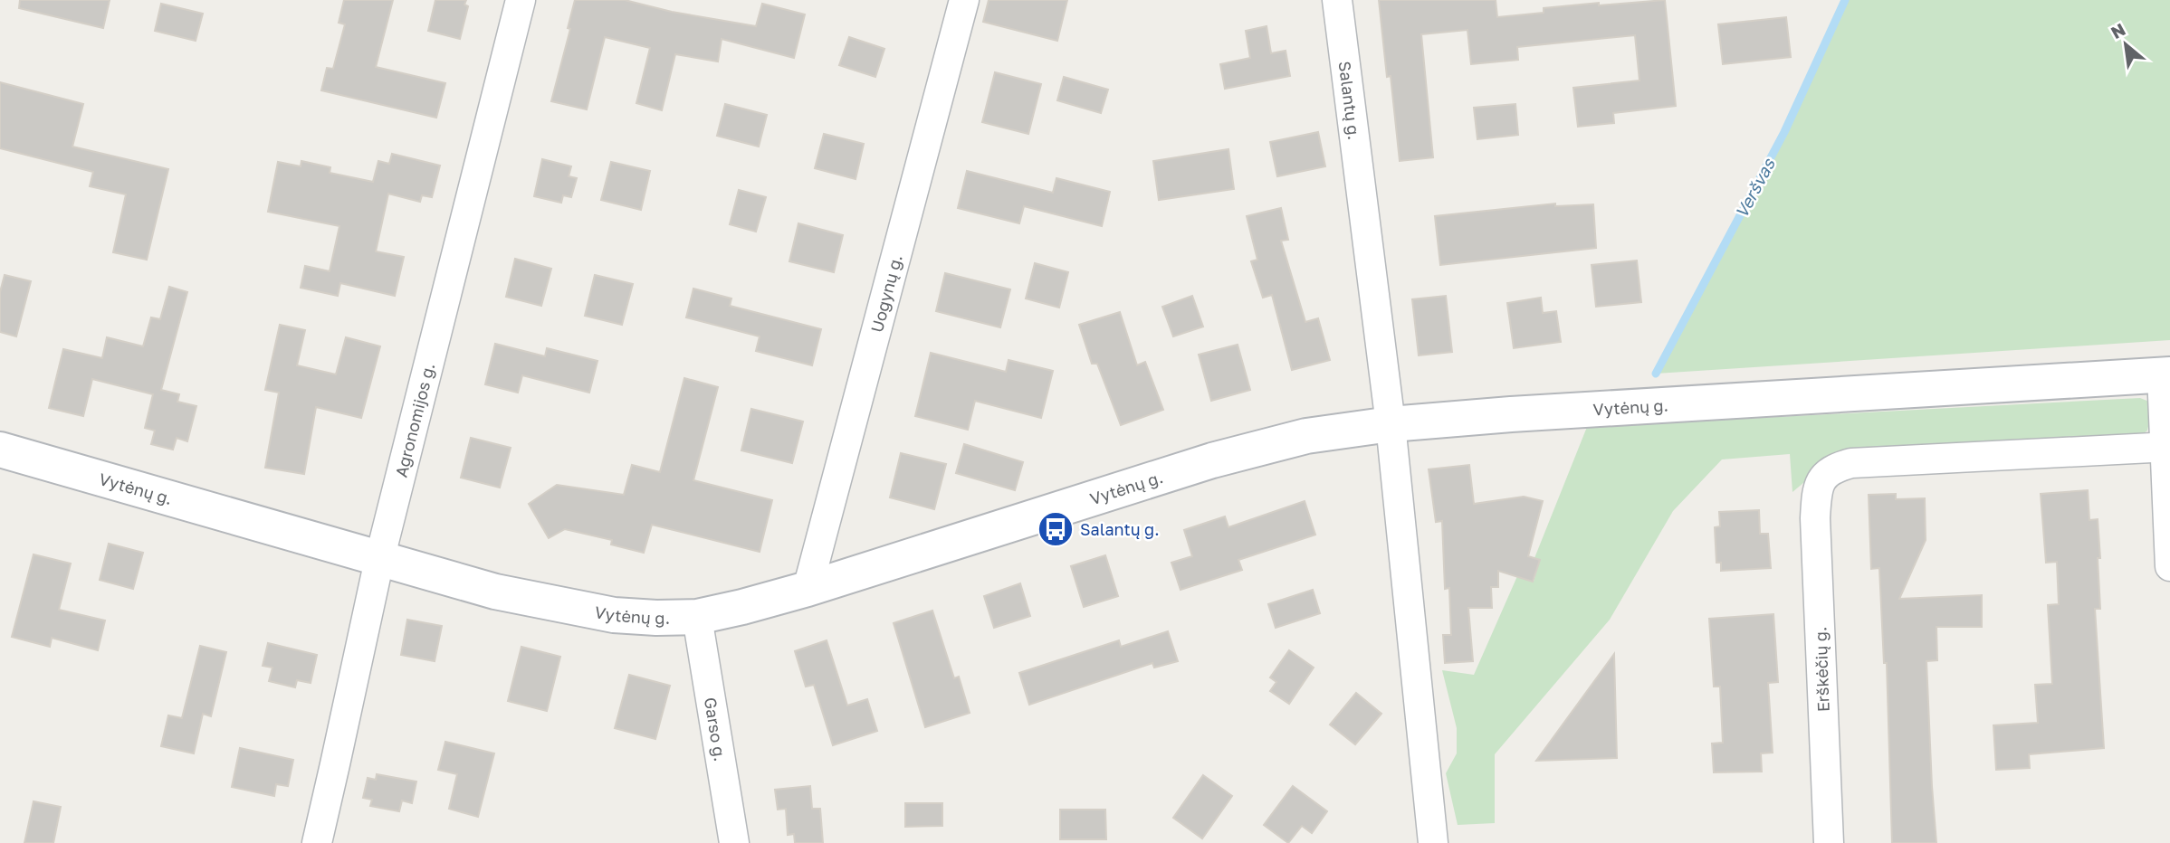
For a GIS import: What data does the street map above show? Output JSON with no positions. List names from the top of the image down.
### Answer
{
  "streets": {
    "main road": ["Vytėnų g."],
    "street": [
      "Salantų g.",
      "Uogynų g.",
      "Agronomijos g.",
      "Erškėčių g.",
      "Garso g."
    ]
  },
  "crossings": [
    ["Salantų g.", "Vytėnų g."],
    ["Uogynų g.", "Vytėnų g."],
    ["Vytėnų g.", "Agronomijos g."],
    ["Vytėnų g.", "Garso g."]
  ],
  "water": ["Veršvas"],
  "places": {
    "bus stop": ["Salantų g."]
  },
  "north": "top left"
}
